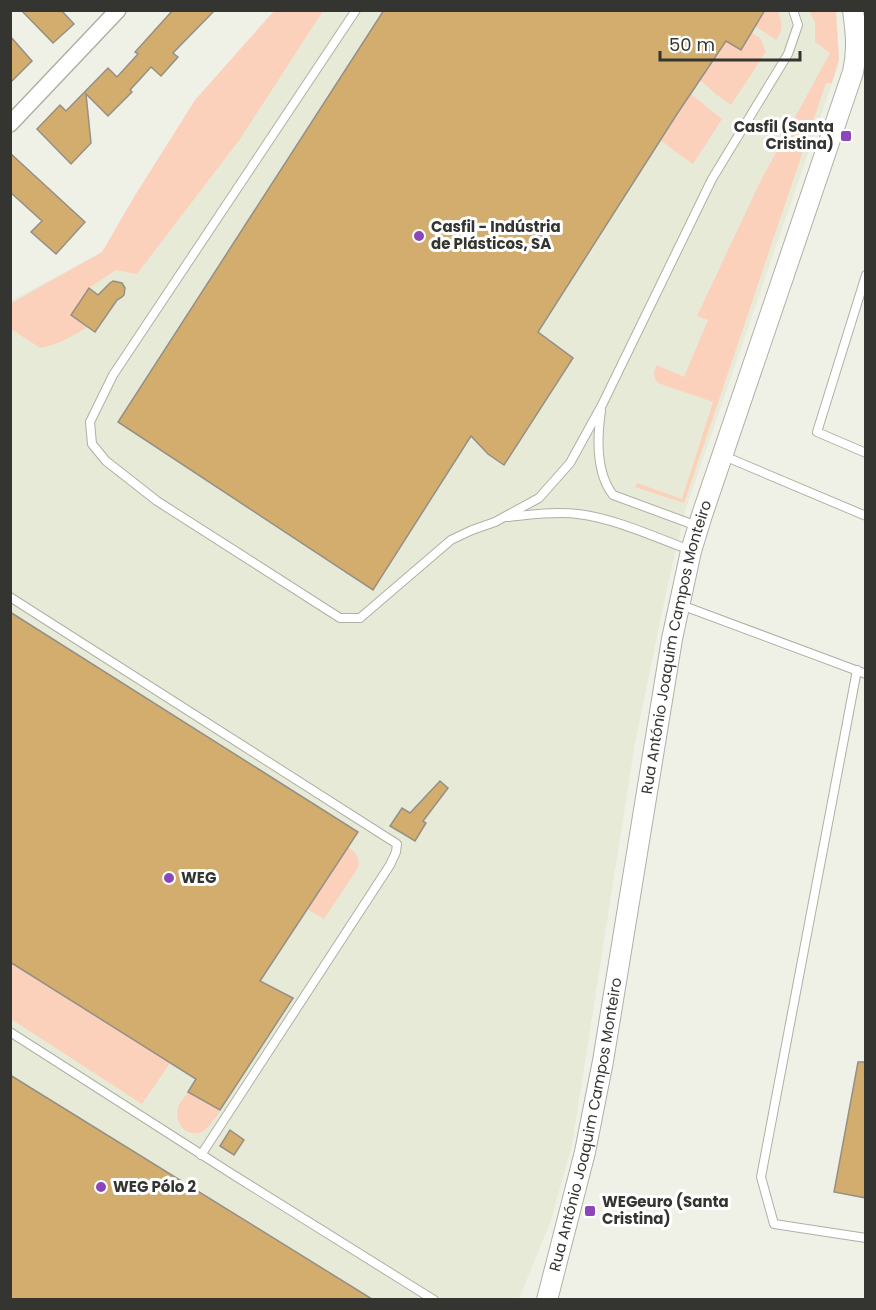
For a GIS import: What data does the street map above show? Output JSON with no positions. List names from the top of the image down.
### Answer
{
  "streets": {
    "street": ["Rua António Joaquim Campos Monteiro"]
  },
  "places": {
    "transit": ["Casfil (Santa Cristina)", "WEGeuro (Santa Cristina)"],
    "other": ["Casfil - Indústria de Plásticos, SA", "WEG", "WEG Pólo 2"]
  },
  "scale_bar": "50 m"
}
